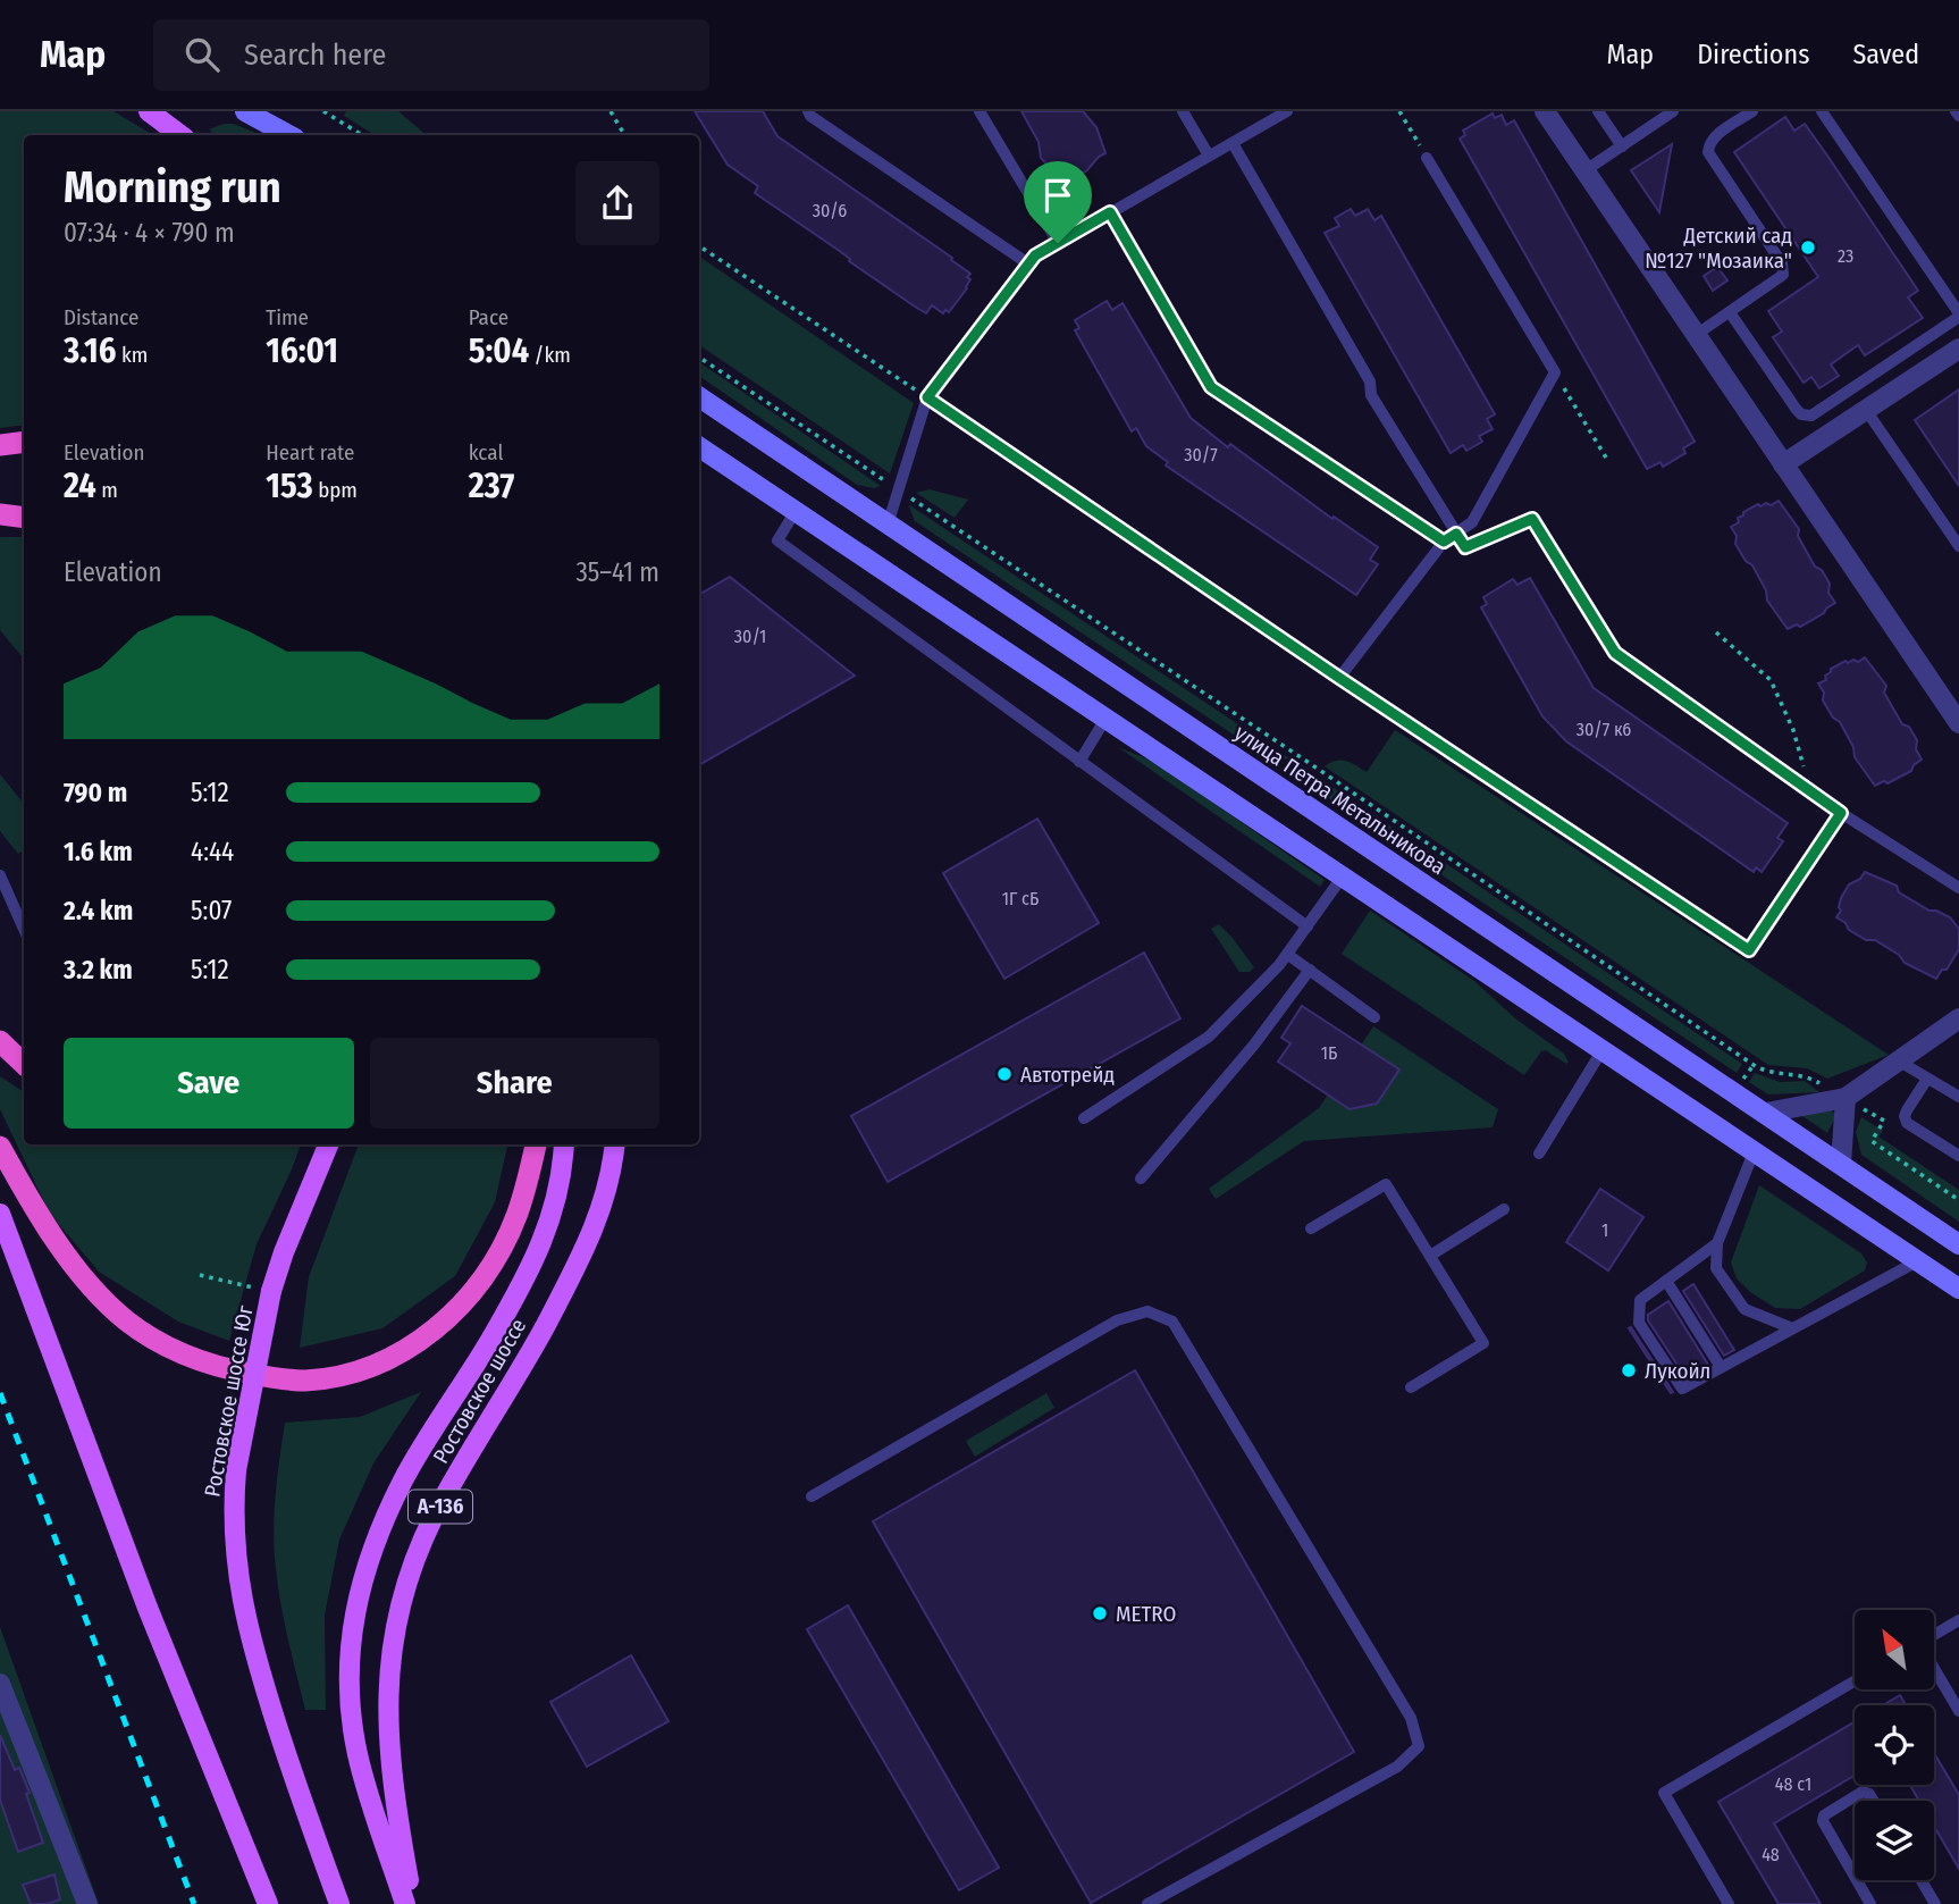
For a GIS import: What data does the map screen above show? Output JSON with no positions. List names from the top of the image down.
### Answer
{
  "streets": {
    "main road": [
      "улица Петра Метальникова",
      "Ростовское шоссе",
      "Ростовское шоссе Юг",
      "А-136"
    ]
  },
  "places": [
    "Детский сад №127 \"Мозаика\"",
    "Автотрейд",
    "Лукойл",
    "METRO"
  ],
  "house_numbers": [
    "30/6",
    "23",
    "30/7",
    "30/1",
    "30/7 к6",
    "1Г сБ",
    "1Б",
    "1",
    "48 с1",
    "48"
  ],
  "north": "top left",
  "page": {
    "header": "Map",
    "search": "Search here",
    "nav": ["Map", "Directions", "Saved"],
    "heading": ["Morning run", "07:34 · 4 × 790 m"],
    "stats": [
      ["Distance", "3.16 km"],
      ["Time", "16:01"],
      ["Pace", "5:04 /km"],
      ["Elevation", "24 m"],
      ["Heart rate", "153 bpm"],
      ["kcal", "237"]
    ],
    "chart": ["Elevation", "35–41 m"],
    "list": [
      {
        "name": "790 m",
        "note": "5:12"
      },
      {
        "name": "1.6 km",
        "note": "4:44"
      },
      {
        "name": "2.4 km",
        "note": "5:07"
      },
      {
        "name": "3.2 km",
        "note": "5:12"
      }
    ],
    "buttons": ["Save", "Share"]
  }
}
